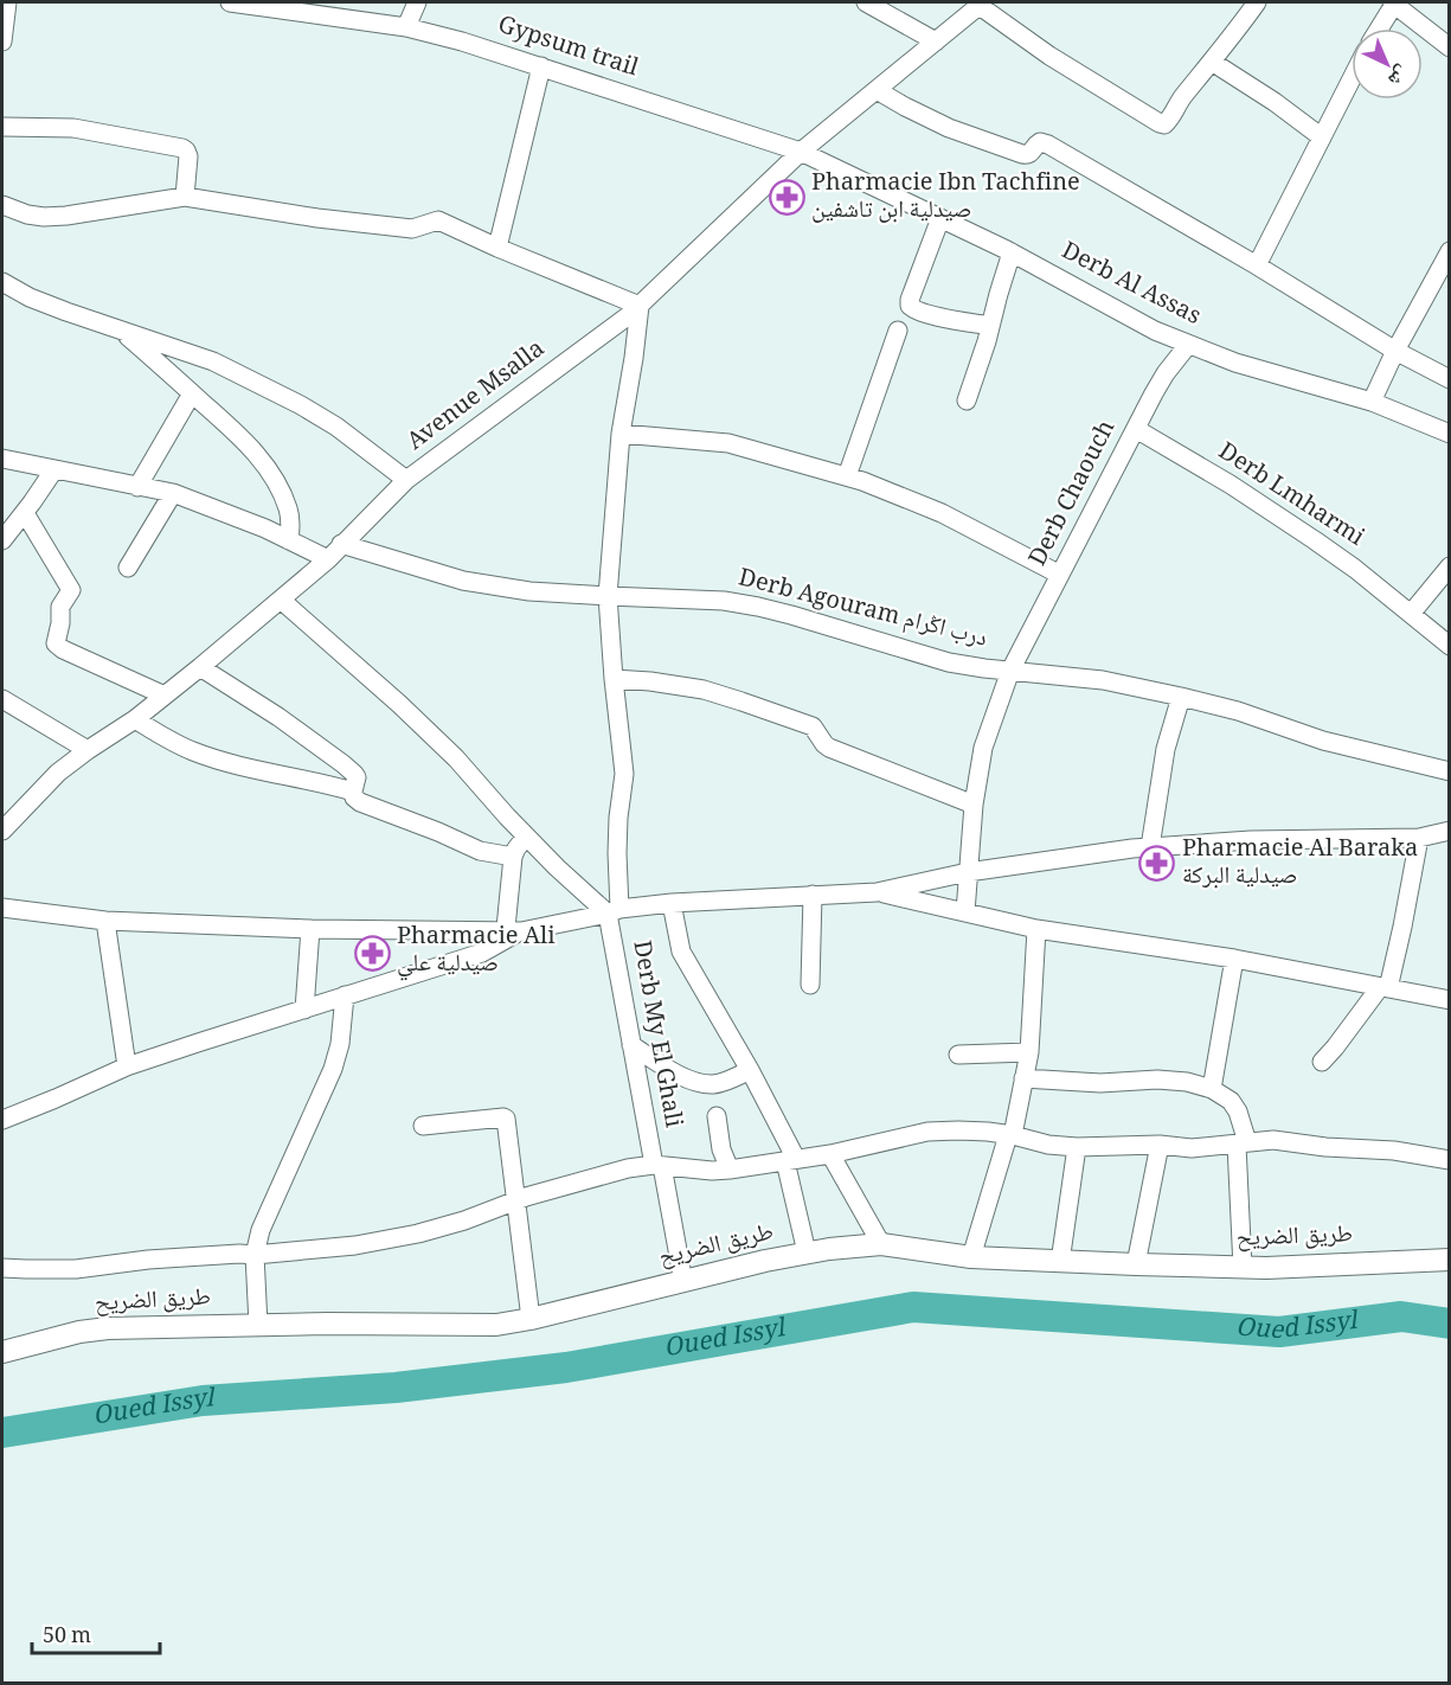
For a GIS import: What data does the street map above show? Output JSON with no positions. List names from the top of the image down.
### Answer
{
  "streets": {
    "street": [
      "Gypsum trail",
      "Derb Al Assas",
      "Avenue Msalla",
      "Derb Chaouch",
      "Derb Lmharmi",
      "Derb Agouram درب اڭرام",
      "Derb My El Ghali",
      "طريق الضريح"
    ]
  },
  "crossings": [
    ["Gypsum trail", "Derb Al Assas"],
    ["Gypsum trail", "Avenue Msalla"],
    ["Derb Al Assas", "Avenue Msalla"],
    ["Derb Al Assas", "Derb Chaouch"],
    ["Avenue Msalla", "Derb Agouram درب اڭرام"],
    ["Avenue Msalla", "Derb My El Ghali"],
    ["Derb Chaouch", "Derb Lmharmi"],
    ["Derb Chaouch", "Derb Agouram درب اڭرام"],
    ["Derb Agouram درب اڭرام", "Derb My El Ghali"],
    ["Derb My El Ghali", "طريق الضريح"]
  ],
  "water": ["Oued Issyl"],
  "places": {
    "pharmacy": ["Pharmacie Ibn Tachfine صيدلية ابن تاشفين", "Pharmacie Al Baraka صيدلية البركة", "Pharmacie Ali صيدلية علي"]
  },
  "scale_bar": "50 m",
  "north": "bottom right"
}
